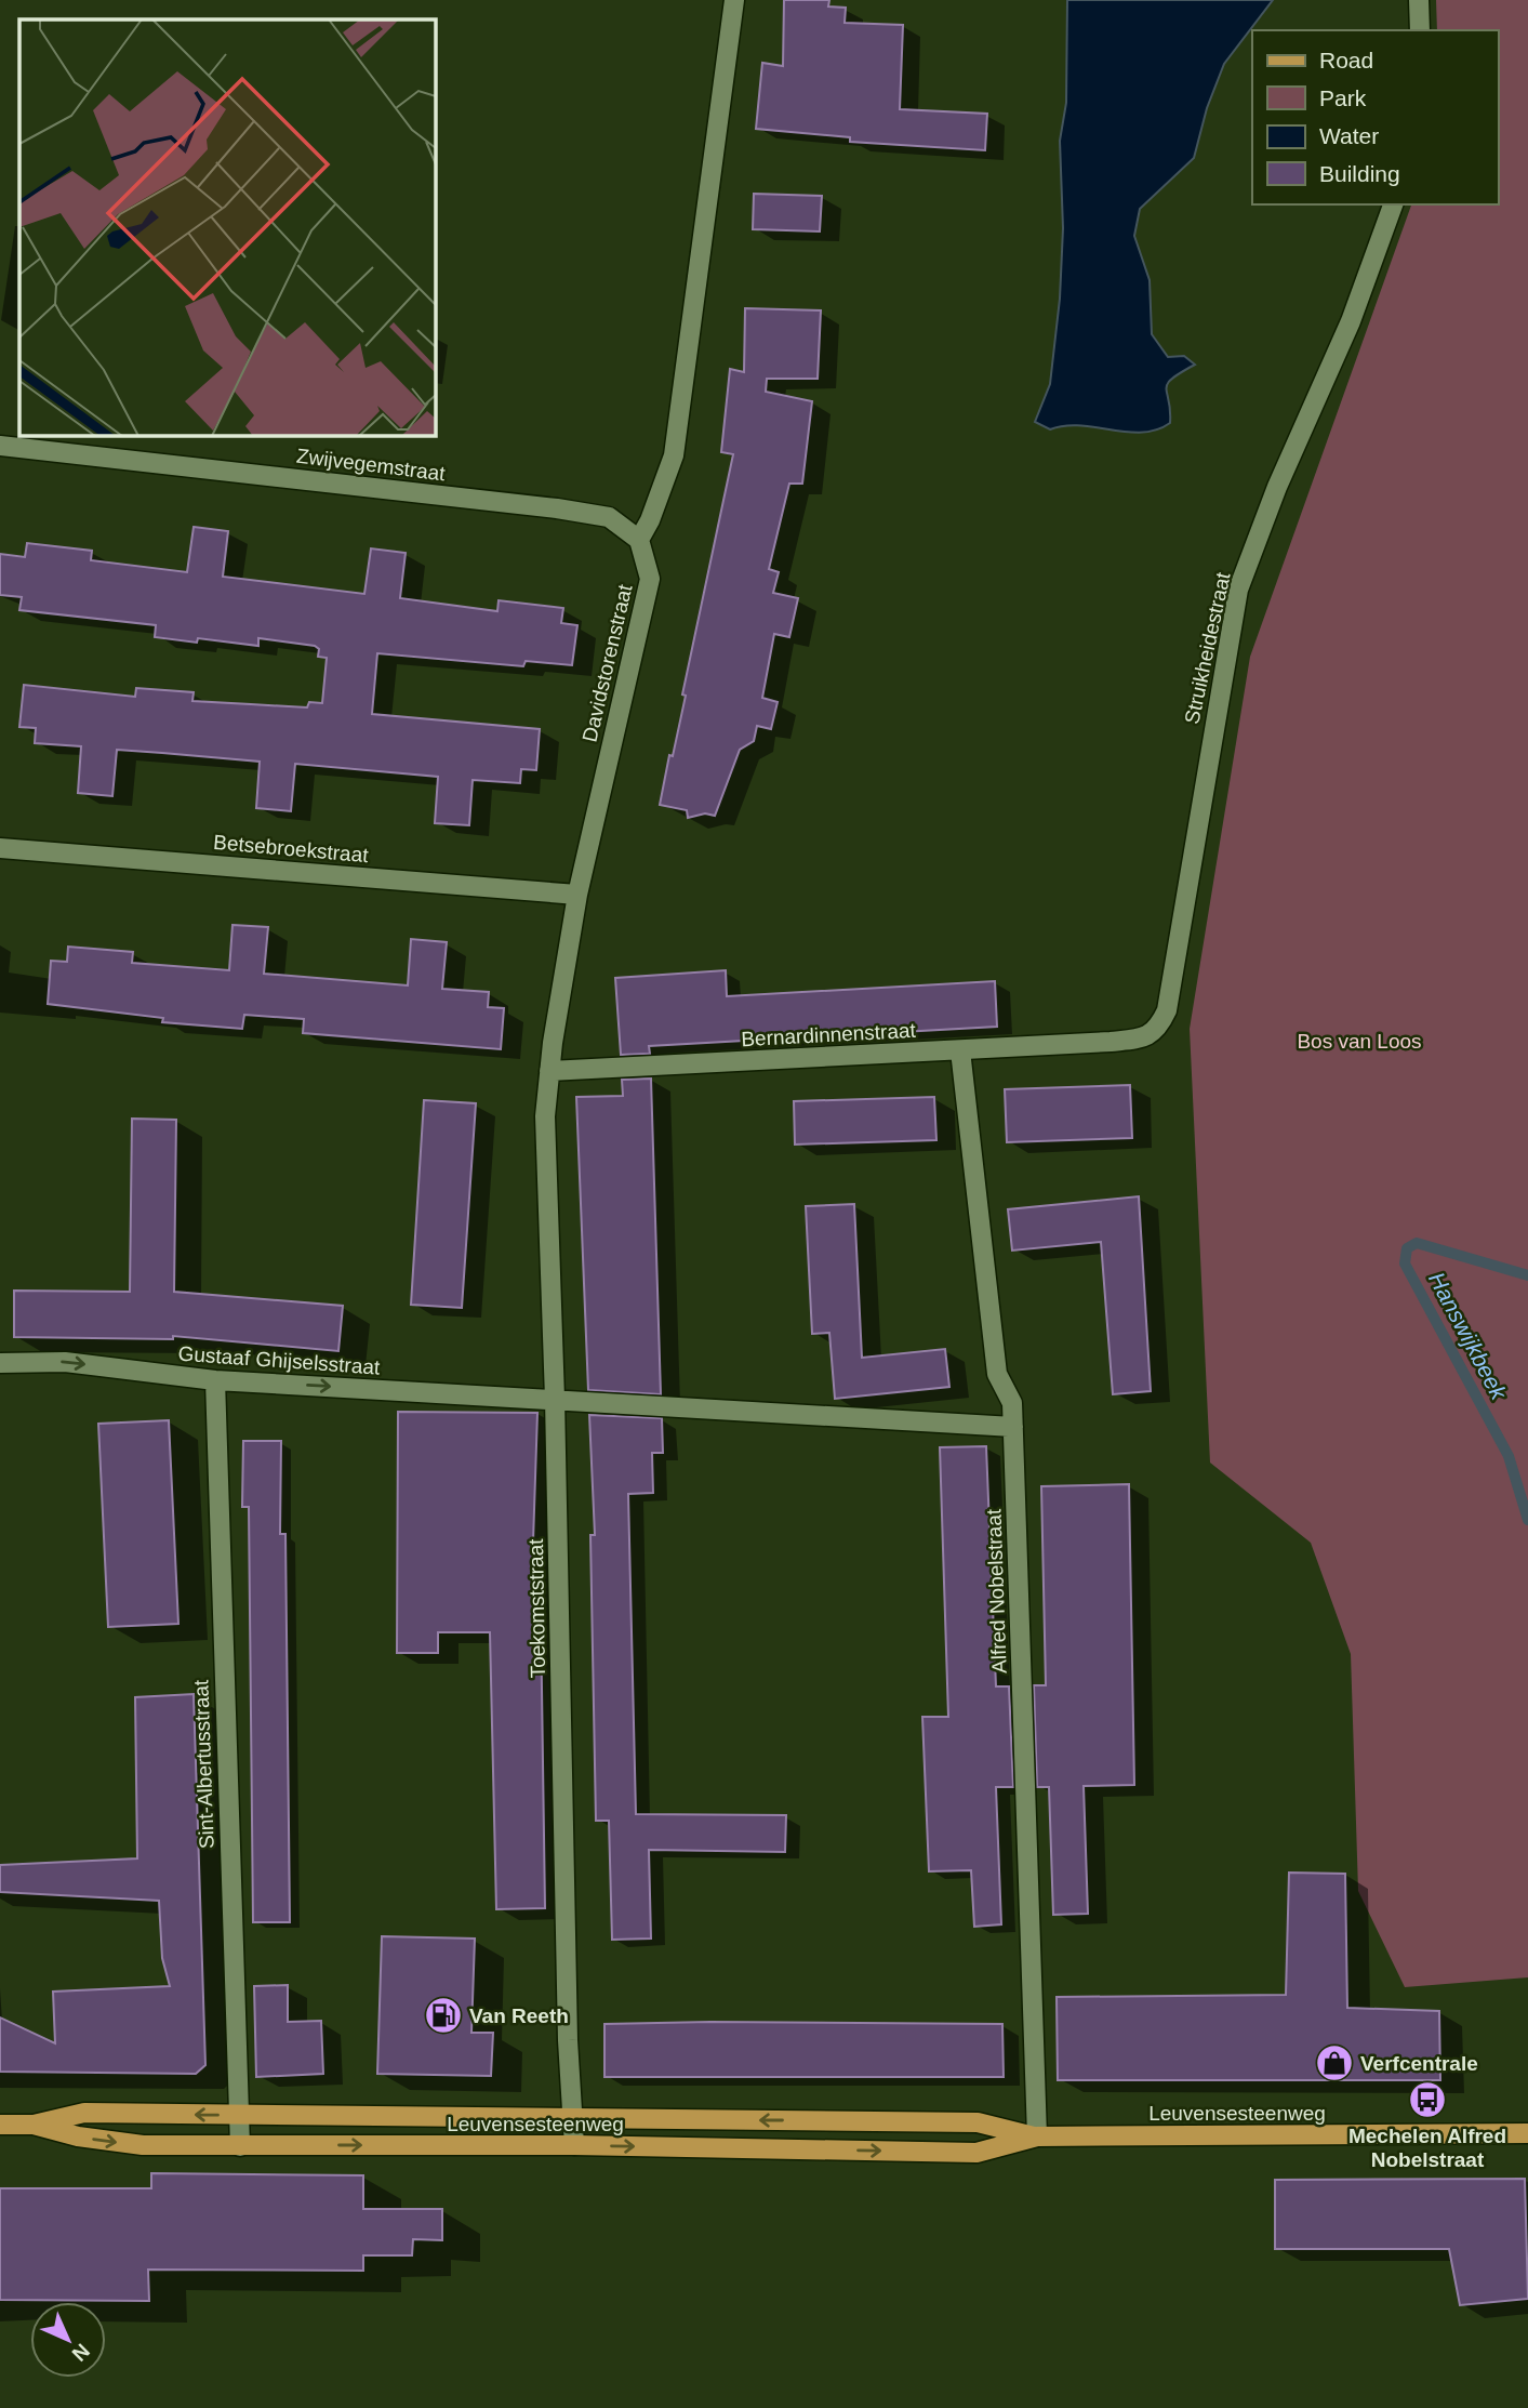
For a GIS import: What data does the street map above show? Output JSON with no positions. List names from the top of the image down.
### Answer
{
  "streets": {
    "main road": ["Leuvensesteenweg"],
    "street": [
      "Zwijvegemstraat",
      "Struikheidestraat",
      "Davidstorenstraat",
      "Betsebroekstraat",
      "Bernardinnenstraat",
      "Gustaaf Ghijselsstraat",
      "Alfred Nobelstraat",
      "Toekomststraat",
      "Sint-Albertusstraat"
    ]
  },
  "crossings": [
    ["Zwijvegemstraat", "Davidstorenstraat"],
    ["Struikheidestraat", "Bernardinnenstraat"],
    ["Davidstorenstraat", "Betsebroekstraat"],
    ["Davidstorenstraat", "Bernardinnenstraat"],
    ["Davidstorenstraat", "Toekomststraat"],
    ["Bernardinnenstraat", "Alfred Nobelstraat"],
    ["Bernardinnenstraat", "Toekomststraat"],
    ["Gustaaf Ghijselsstraat", "Alfred Nobelstraat"],
    ["Gustaaf Ghijselsstraat", "Toekomststraat"],
    ["Gustaaf Ghijselsstraat", "Sint-Albertusstraat"],
    ["Alfred Nobelstraat", "Leuvensesteenweg"],
    ["Toekomststraat", "Leuvensesteenweg"],
    ["Sint-Albertusstraat", "Leuvensesteenweg"]
  ],
  "one_way": ["Gustaaf Ghijselsstraat"],
  "water": ["Hanswijkbeek"],
  "parks": ["Bos van Loos"],
  "places": {
    "fuel station": ["Van Reeth"],
    "shop": ["Verfcentrale"],
    "bus stop": ["Mechelen Alfred Nobelstraat"]
  },
  "legend": [
    "Road",
    "Park",
    "Water",
    "Building"
  ],
  "north": "bottom right"
}
